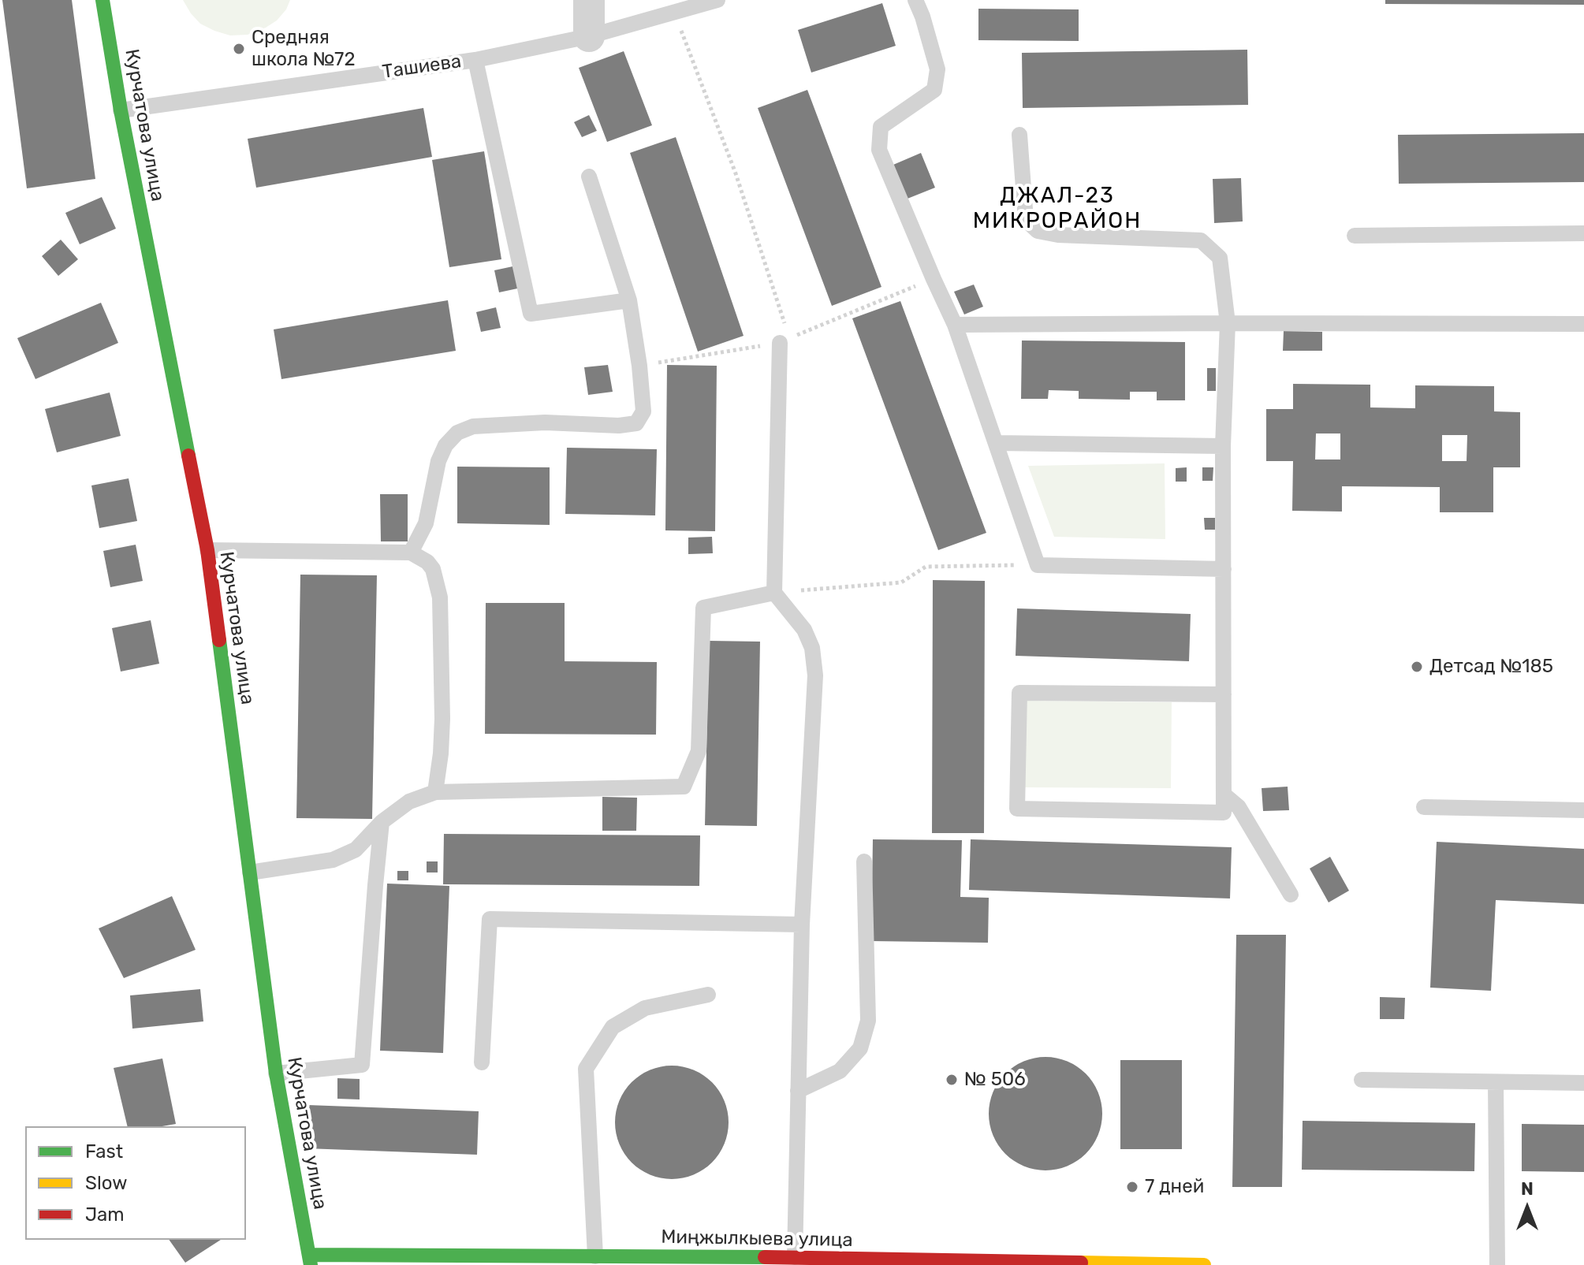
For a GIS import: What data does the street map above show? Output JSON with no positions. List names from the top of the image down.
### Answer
{
  "streets": {
    "street": ["Курчатова улица", "Миңжылкыева улица"],
    "lane": ["Ташиева"]
  },
  "crossings": [
    ["Ташиева", "Курчатова улица"],
    ["Курчатова улица", "Миңжылкыева улица"]
  ],
  "districts": ["ДЖАЛ-23 МИКРОРАЙОН"],
  "places": [
    "Средняя школа №72",
    "Детсад №185",
    "№ 506",
    "7 дней"
  ],
  "legend": ["Fast", "Slow", "Jam"],
  "north": "top"
}
